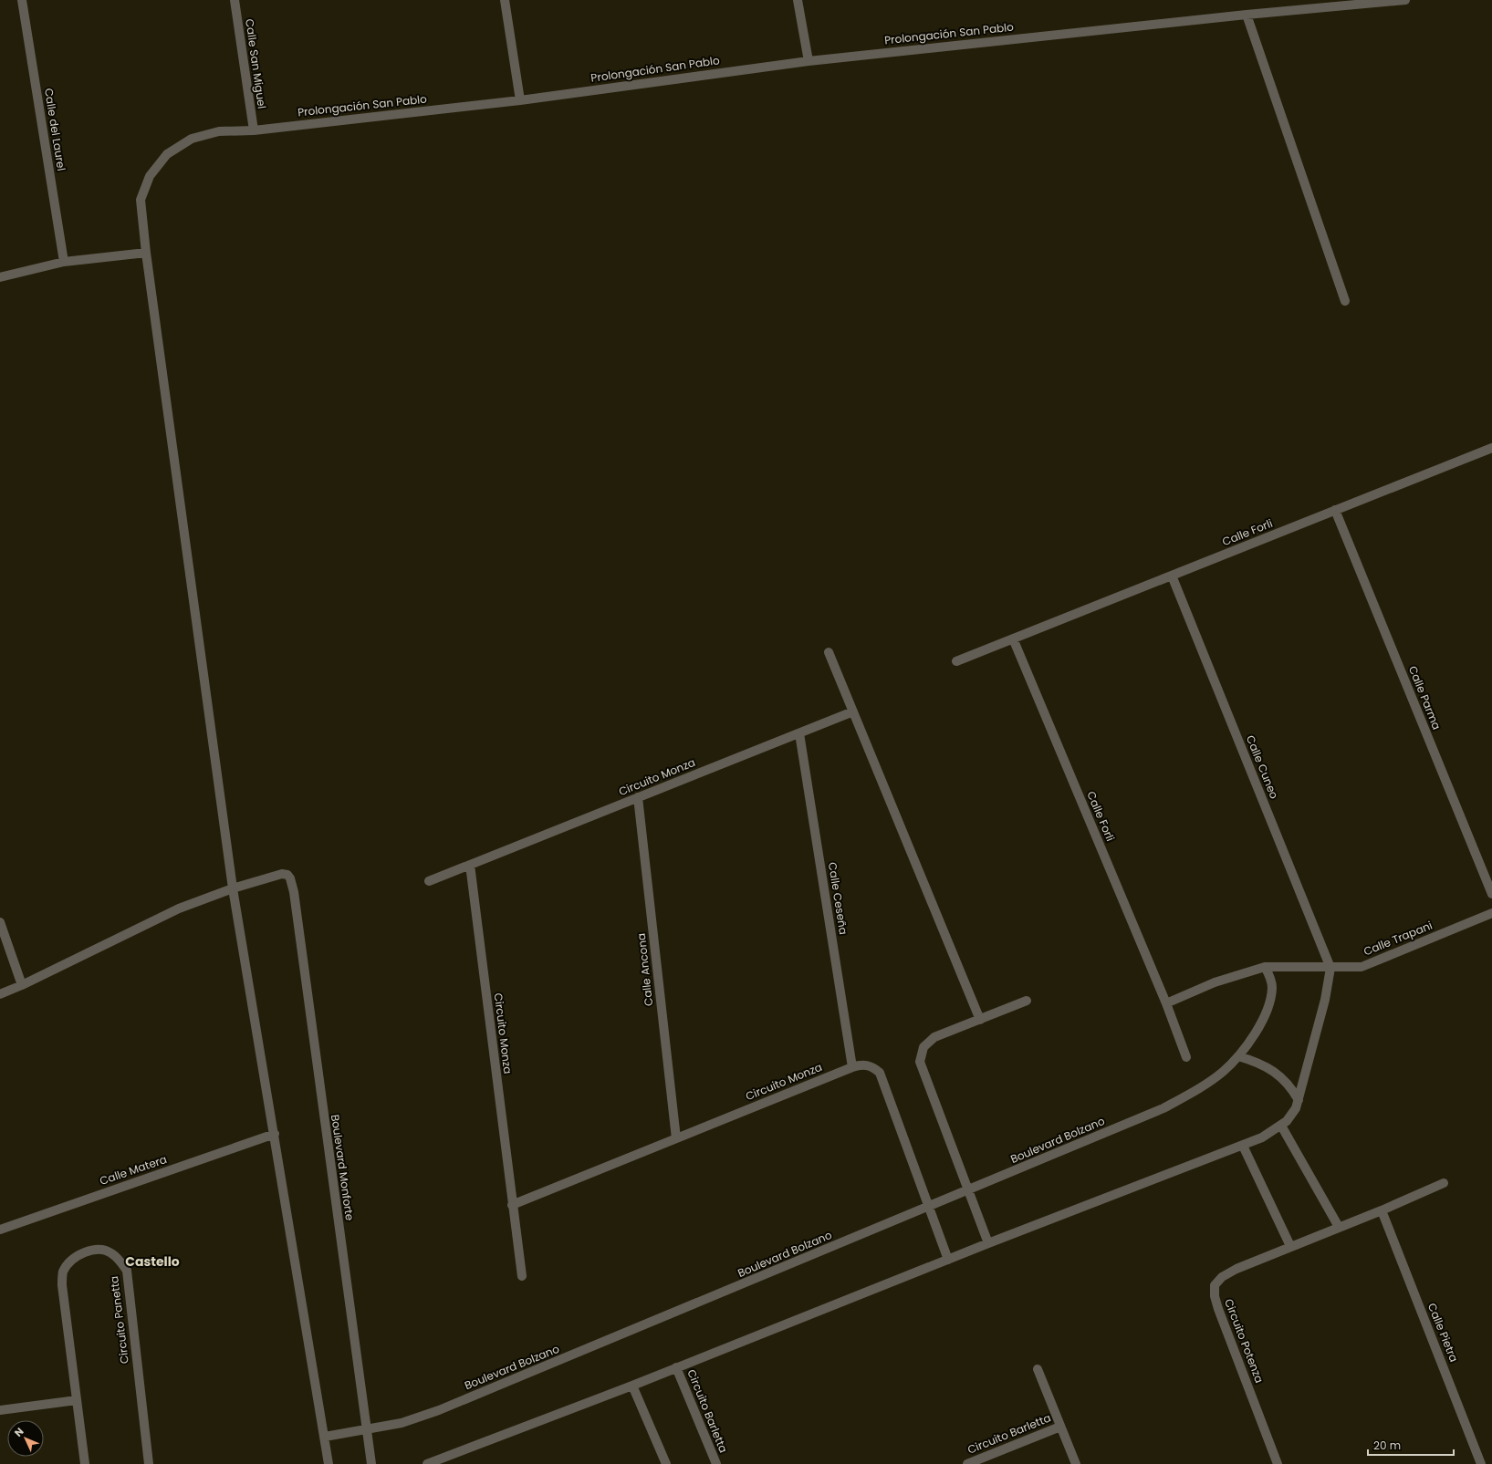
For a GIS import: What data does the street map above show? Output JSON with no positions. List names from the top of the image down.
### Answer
{
  "streets": {
    "street": [
      "Prolongación San Pablo",
      "Calle San Miguel",
      "Calle del Laurel",
      "Calle Forli",
      "Calle Parma",
      "Calle Cuneo",
      "Circuito Monza",
      "Calle Ceseña",
      "Calle Trapani",
      "Calle Ancona",
      "Boulevard Bolzano",
      "Boulevard Monforte",
      "Calle Matera",
      "Circuito Panetta",
      "Calle Pietra",
      "Circuito Potenza",
      "Circuito Barletta"
    ]
  },
  "crossings": [
    ["Prolongación San Pablo", "Calle San Miguel"],
    ["Prolongación San Pablo", "Boulevard Monforte"],
    ["Calle Forli", "Calle Parma"],
    ["Calle Forli", "Calle Cuneo"],
    ["Calle Cuneo", "Calle Trapani"],
    ["Circuito Monza", "Calle Ceseña"],
    ["Circuito Monza", "Calle Ancona"],
    ["Circuito Monza", "Boulevard Bolzano"],
    ["Calle Trapani", "Boulevard Bolzano"],
    ["Boulevard Bolzano", "Boulevard Monforte"]
  ],
  "districts": ["Castello"],
  "scale_bar": "20 m",
  "north": "top left"
}
